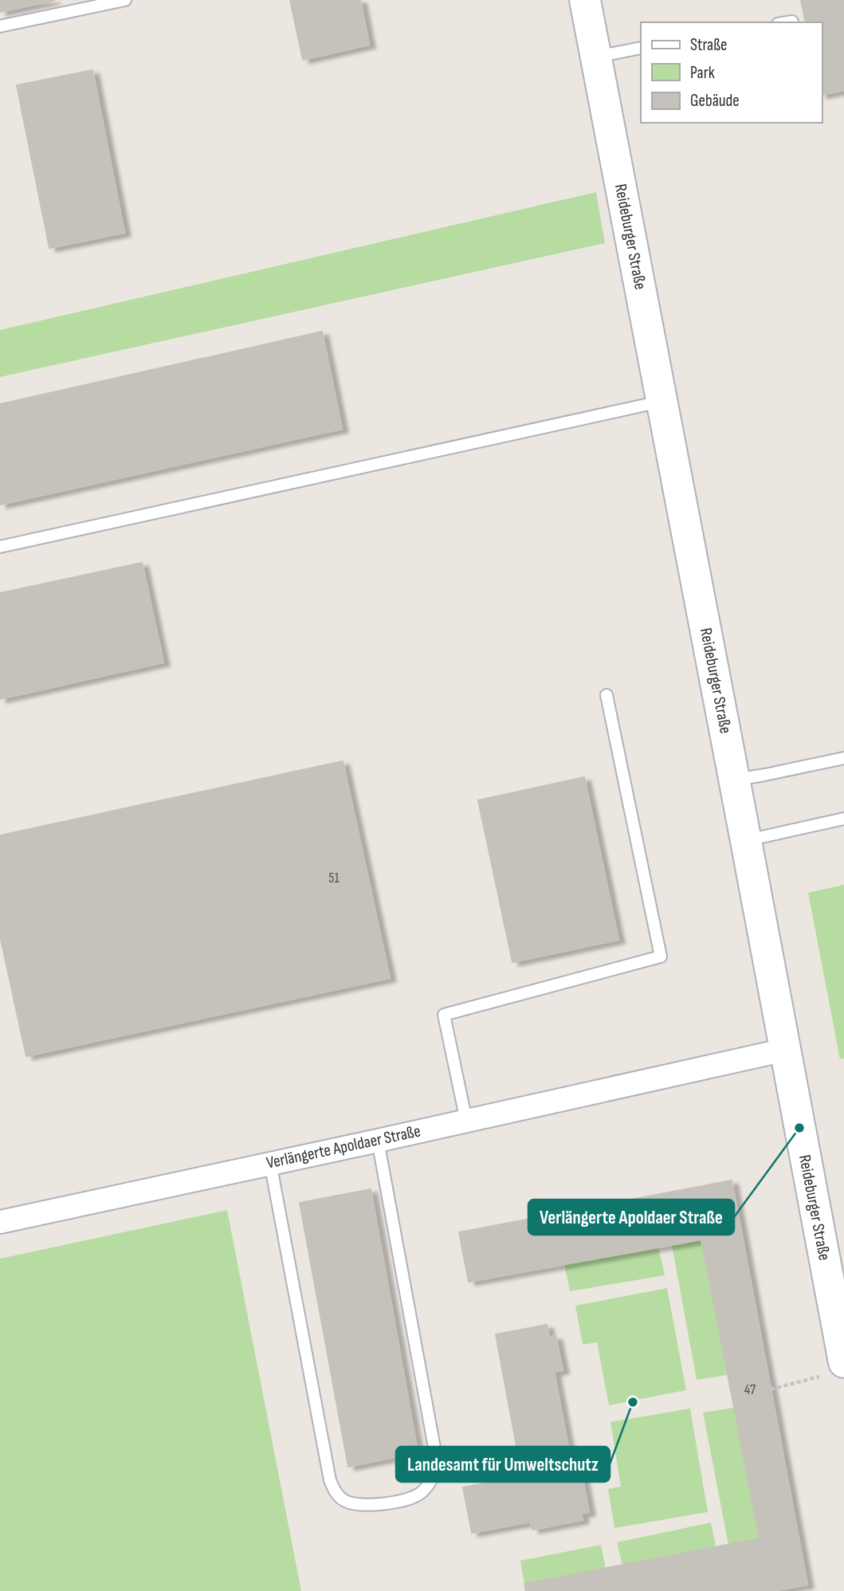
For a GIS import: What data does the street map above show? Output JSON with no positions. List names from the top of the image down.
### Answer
{
  "streets": {
    "street": ["Reideburger Straße", "Verlängerte Apoldaer Straße"]
  },
  "crossings": [
    ["Reideburger Straße", "Verlängerte Apoldaer Straße"]
  ],
  "places": ["Verlängerte Apoldaer Straße", "Landesamt für Umweltschutz"],
  "house_numbers": ["51", "47"],
  "legend": ["Straße", "Park", "Gebäude"]
}
